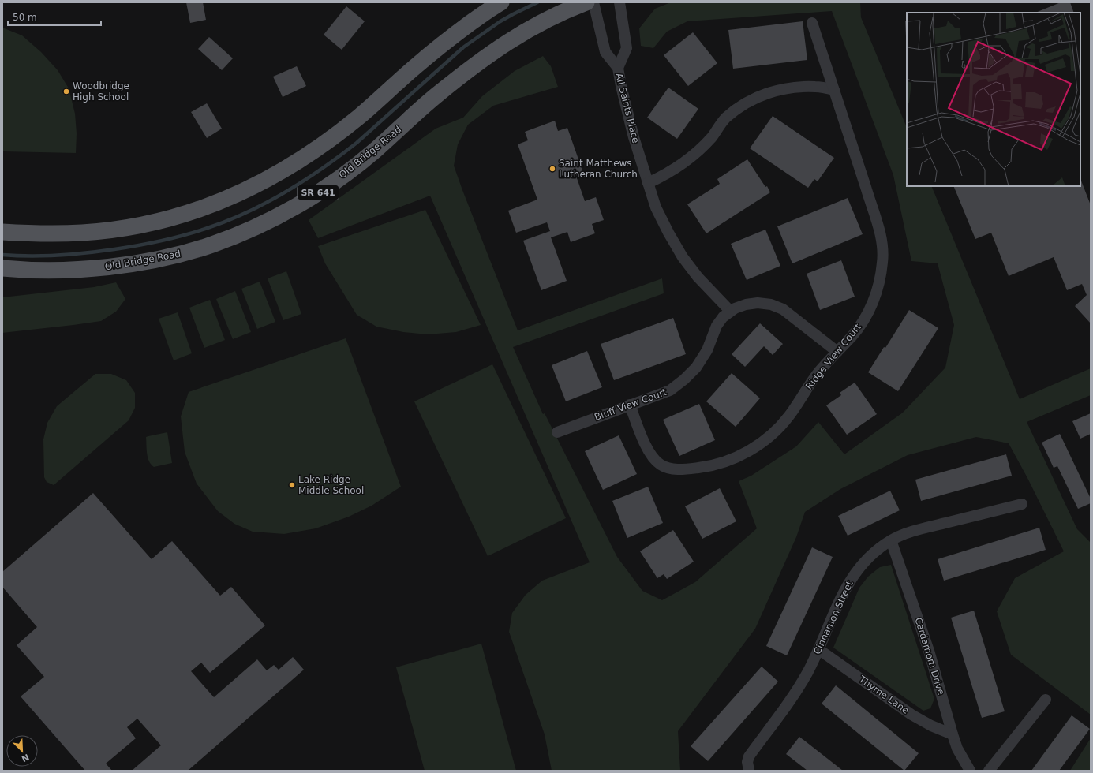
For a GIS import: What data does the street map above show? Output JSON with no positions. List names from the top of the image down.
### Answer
{
  "streets": {
    "main road": ["Old Bridge Road", "SR 641"],
    "street": [
      "All Saints Place",
      "Ridge View Court",
      "Bluff View Court",
      "Cinnamon Street",
      "Cardamom Drive",
      "Thyme Lane"
    ]
  },
  "crossings": [
    ["All Saints Place", "Bluff View Court"],
    ["Ridge View Court", "Bluff View Court"],
    ["Cinnamon Street", "Cardamom Drive"],
    ["Cinnamon Street", "Thyme Lane"],
    ["Cardamom Drive", "Thyme Lane"]
  ],
  "places": ["Woodbridge High School", "Saint Matthews Lutheran Church", "Lake Ridge Middle School"],
  "scale_bar": "50 m",
  "north": "bottom right"
}
